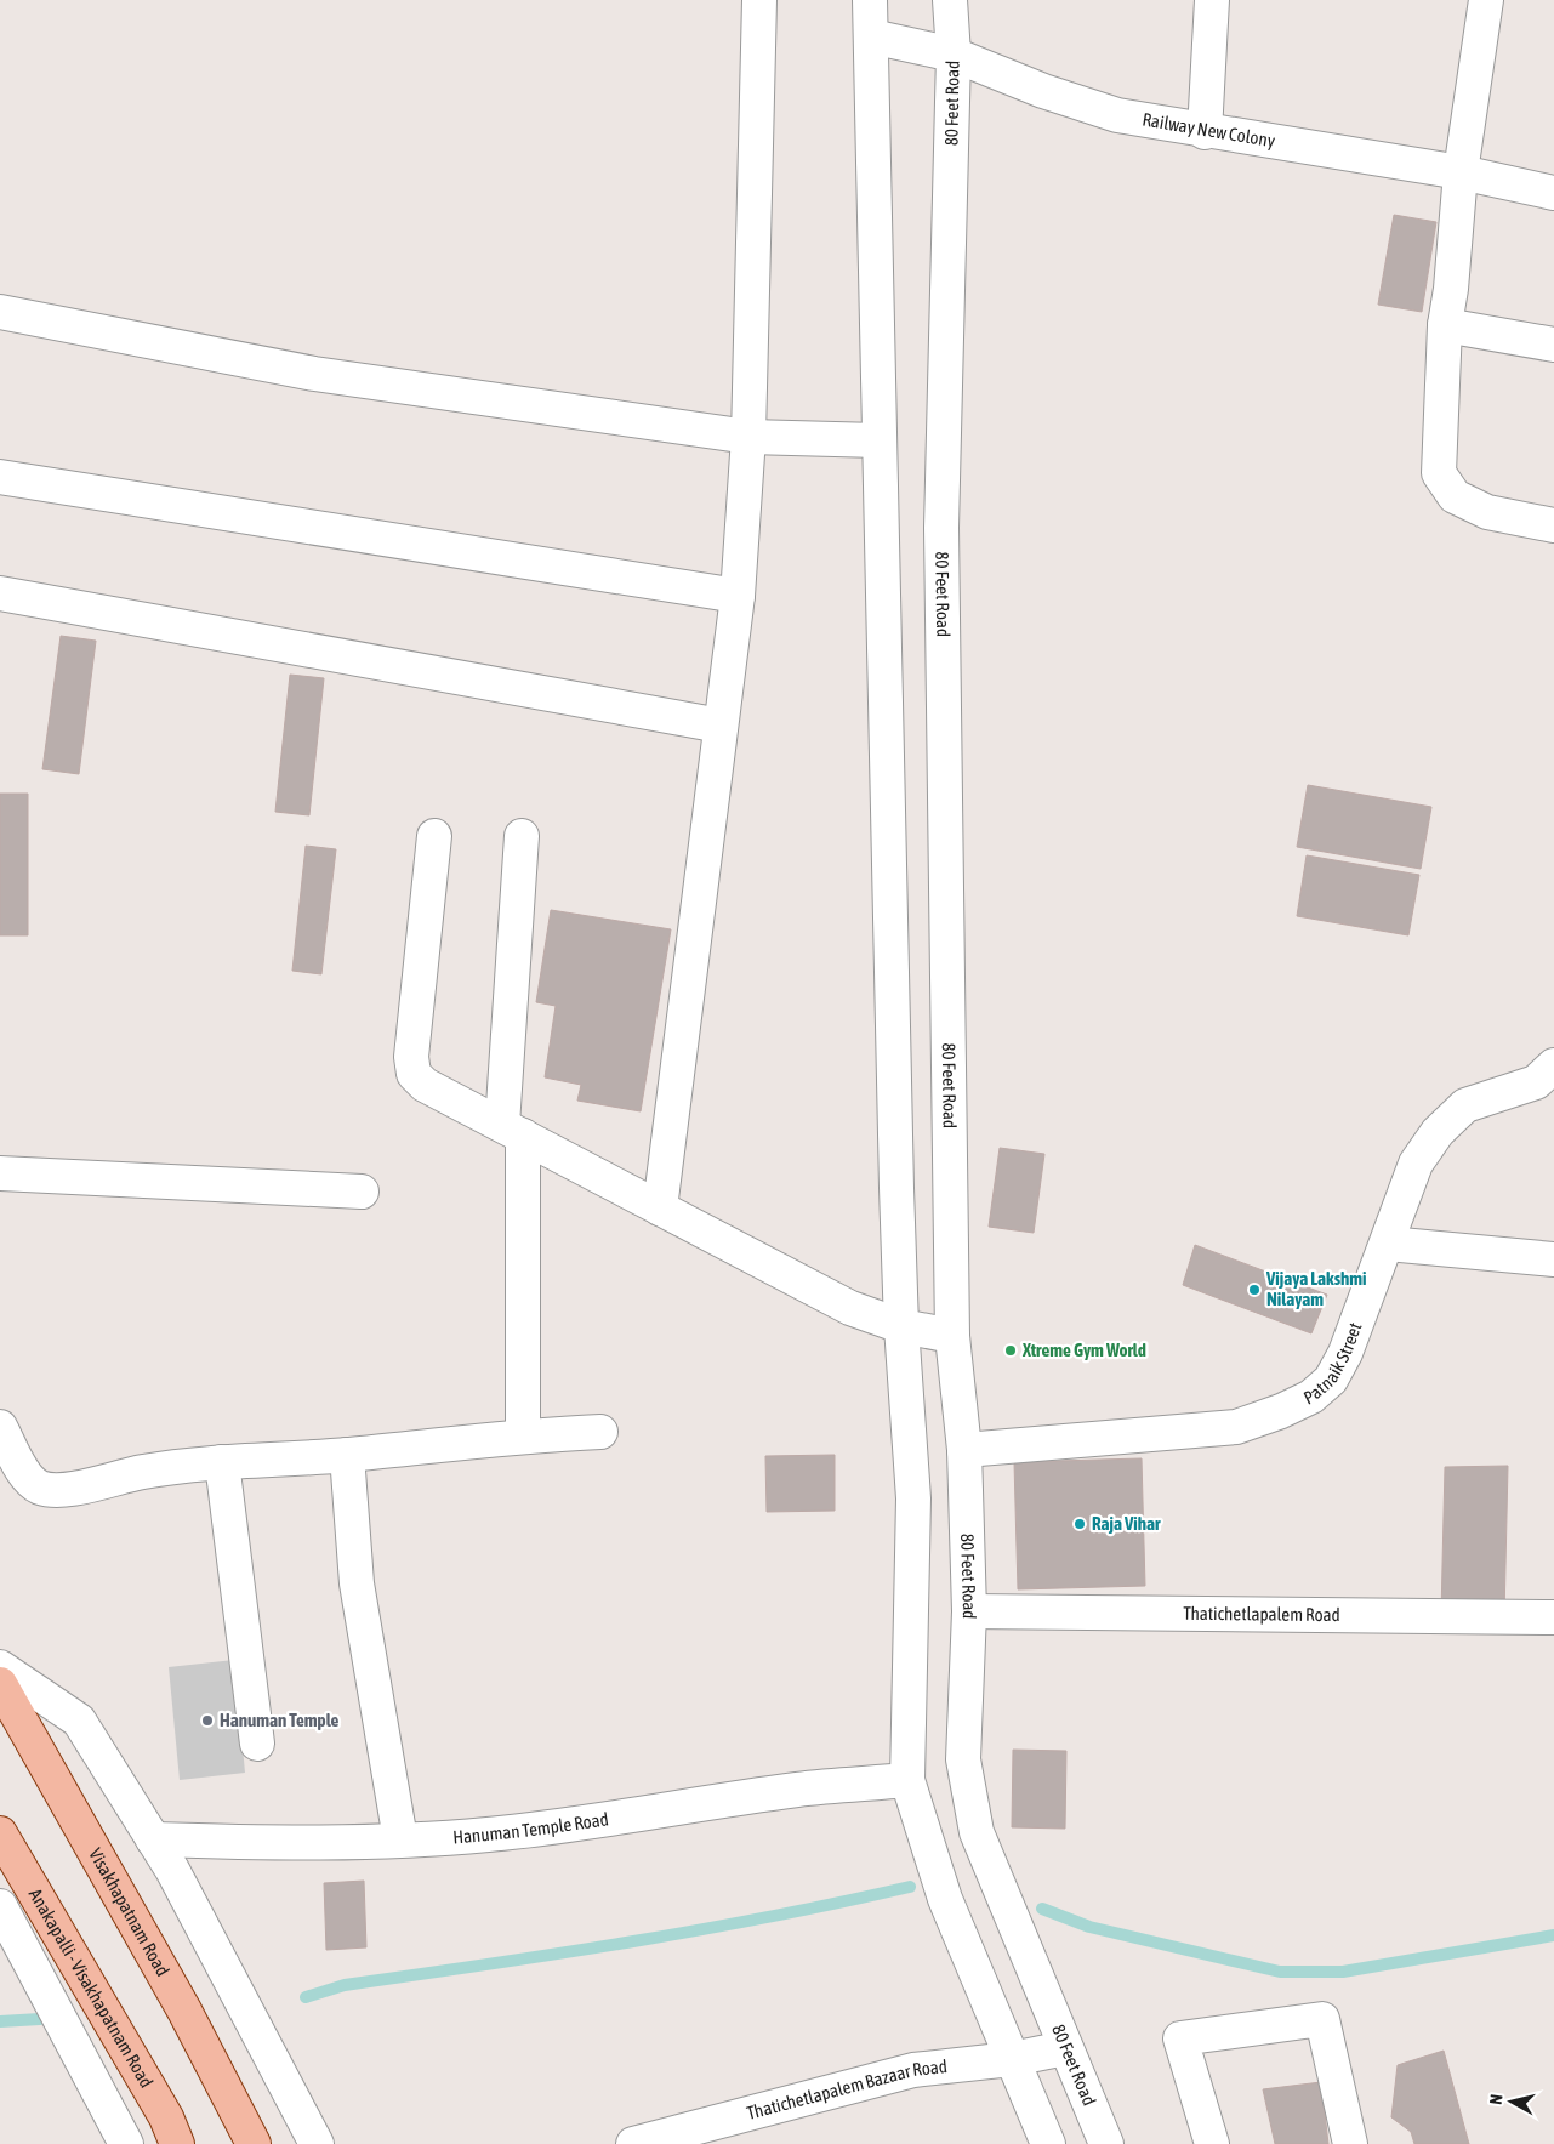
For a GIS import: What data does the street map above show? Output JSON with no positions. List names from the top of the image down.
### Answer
{
  "streets": {
    "main road": ["Visakhapatnam Road", "Anakapalli - Visakhapatnam Road"],
    "street": [
      "80 Feet Road",
      "Railway New Colony",
      "Patnaik Street",
      "Thatichetlapalem Road",
      "Hanuman Temple Road",
      "Thatichetlapalem Bazaar Road"
    ]
  },
  "crossings": [
    ["80 Feet Road", "Railway New Colony"],
    ["80 Feet Road", "Patnaik Street"],
    ["80 Feet Road", "Thatichetlapalem Road"],
    ["80 Feet Road", "Thatichetlapalem Bazaar Road"]
  ],
  "places": [
    "Vijaya Lakshmi Nilayam",
    "Xtreme Gym World",
    "Raja Vihar",
    "Hanuman Temple"
  ],
  "north": "left"
}
